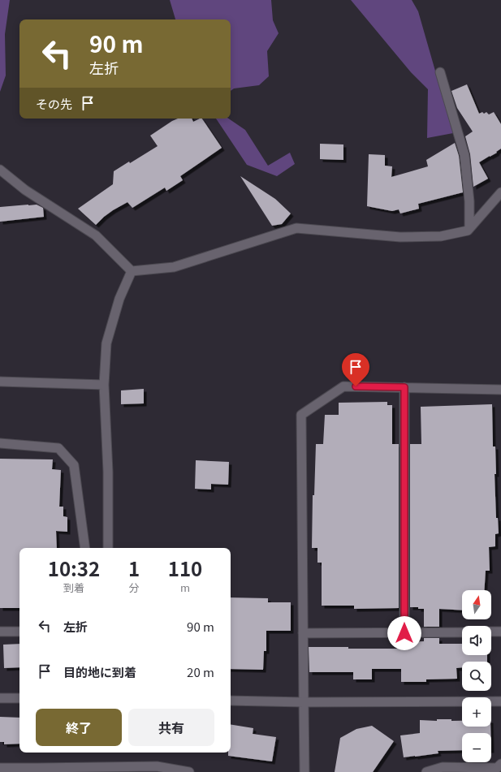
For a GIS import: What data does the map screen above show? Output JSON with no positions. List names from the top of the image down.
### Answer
{
  "north": "top",
  "page": {
    "turn": ["90 m", "左折"],
    "then": "その先",
    "eta": [
      "10:32",
      "到着",
      "1",
      "分",
      "110",
      "m"
    ],
    "map_buttons": ["+", "−"],
    "list": [
      {
        "name": "左折",
        "value": "90 m"
      },
      {
        "name": "目的地に到着",
        "value": "20 m"
      }
    ],
    "buttons": ["終了", "共有"]
  }
}
